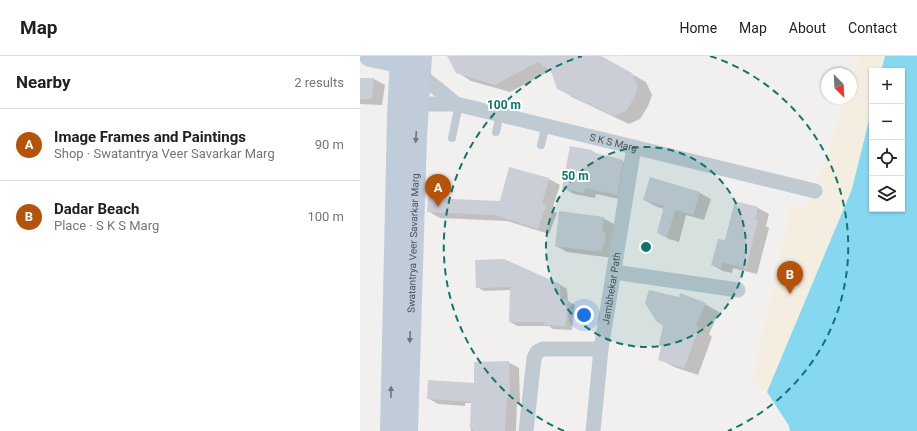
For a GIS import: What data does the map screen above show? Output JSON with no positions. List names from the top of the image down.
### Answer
{
  "streets": {
    "main road": ["Swatantrya Veer Savarkar Marg"],
    "street": ["S K S Marg", "Jambhekar Path"]
  },
  "crossings": [
    ["S K S Marg", "Swatantrya Veer Savarkar Marg"],
    ["S K S Marg", "Jambhekar Path"]
  ],
  "north": "bottom right",
  "page": {
    "header": "Map",
    "nav": [
      "Home",
      "Map",
      "About",
      "Contact"
    ],
    "heading": ["Nearby", "2 results"],
    "map_buttons": ["+", "−"],
    "list": [
      {
        "mark": "A",
        "name": "Image Frames and Paintings",
        "note": "Shop · Swatantrya Veer Savarkar Marg",
        "value": "90 m"
      },
      {
        "mark": "B",
        "name": "Dadar Beach",
        "note": "Place · S K S Marg",
        "value": "100 m"
      }
    ],
    "pins": ["A", "B"]
  },
  "rings": ["100 m", "50 m"]
}
